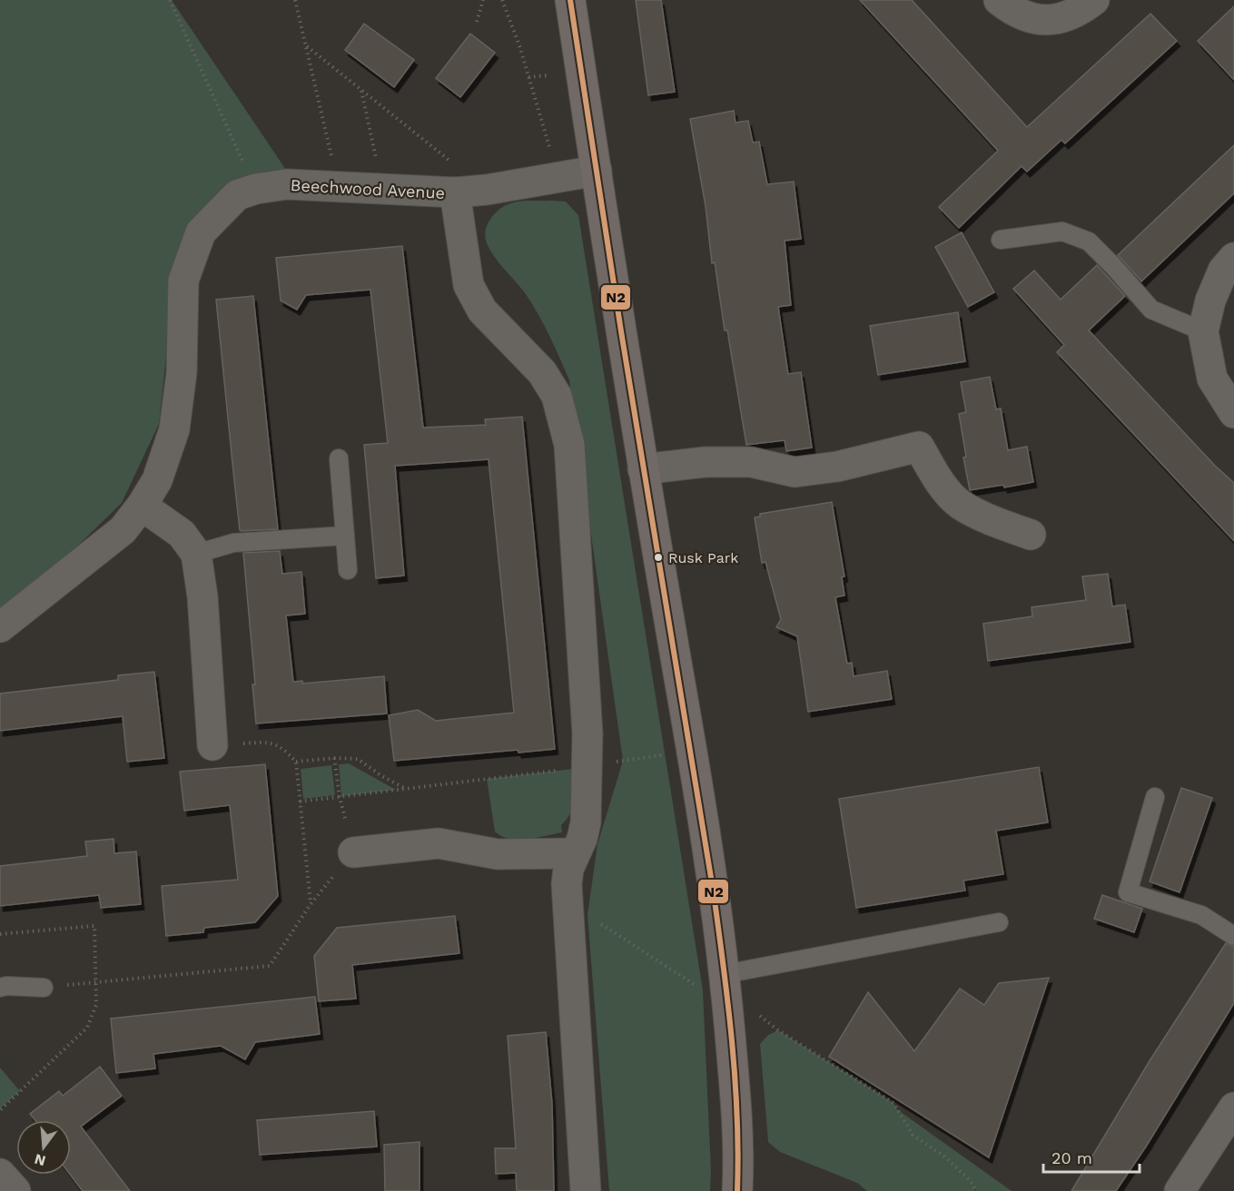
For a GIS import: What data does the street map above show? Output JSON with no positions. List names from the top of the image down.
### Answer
{
  "streets": {
    "street": ["Beechwood Avenue"]
  },
  "places": ["Rusk Park"],
  "lines": ["transit line N2"],
  "scale_bar": "20 m",
  "north": "bottom"
}
